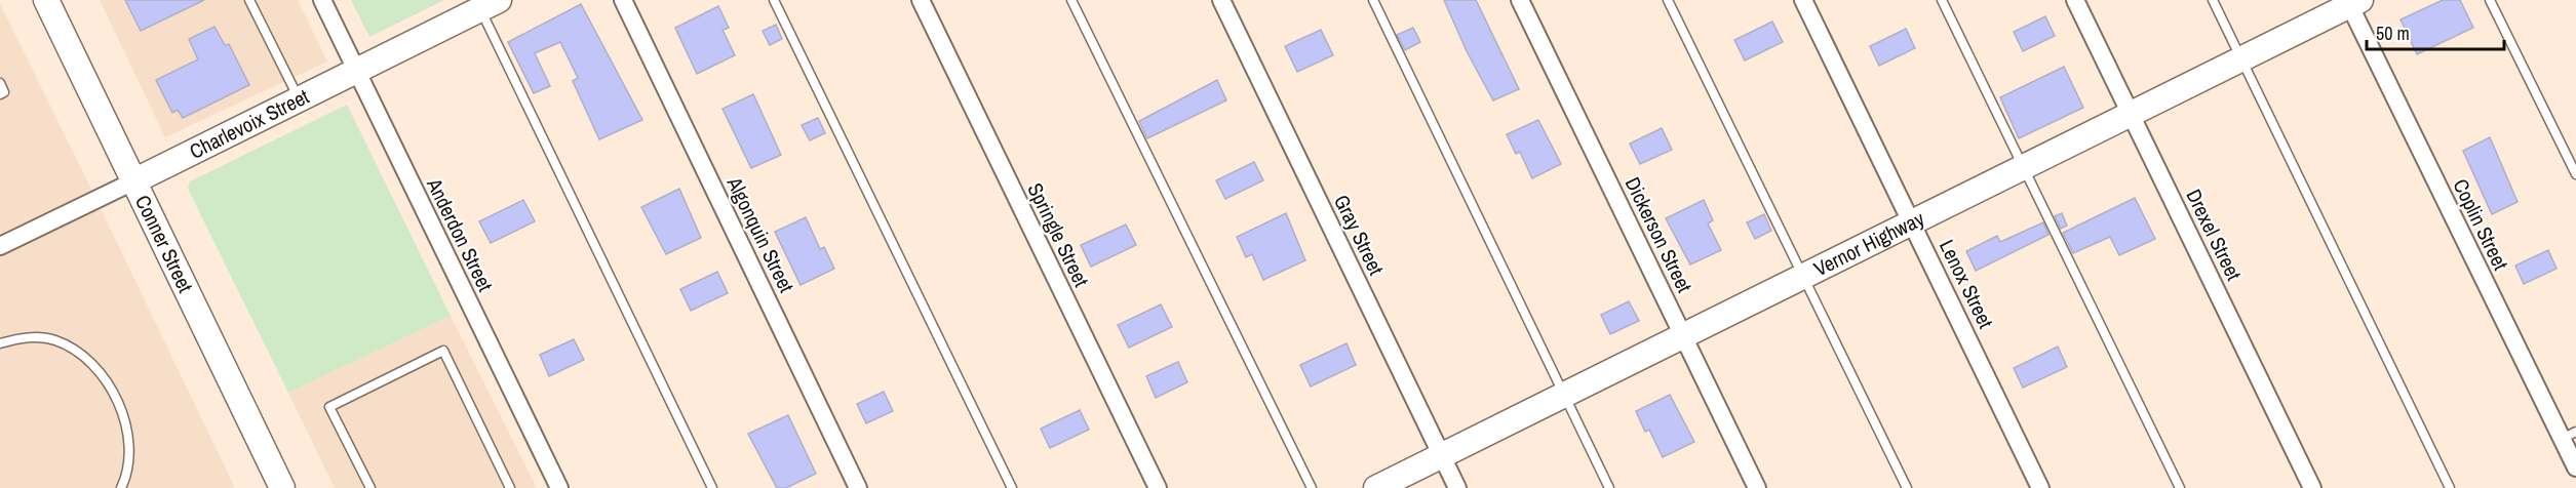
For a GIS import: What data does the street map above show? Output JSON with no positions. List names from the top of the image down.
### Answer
{
  "streets": {
    "street": [
      "Charlevoix Street",
      "Coplin Street",
      "Anderdon Street",
      "Algonquin Street",
      "Springle Street",
      "Gray Street",
      "Dickerson Street",
      "Drexel Street",
      "Conner Street",
      "Vernor Highway",
      "Lenox Street"
    ]
  },
  "crossings": [
    ["Charlevoix Street", "Anderdon Street"],
    ["Charlevoix Street", "Conner Street"],
    ["Coplin Street", "Vernor Highway"],
    ["Gray Street", "Vernor Highway"],
    ["Dickerson Street", "Vernor Highway"],
    ["Drexel Street", "Vernor Highway"],
    ["Vernor Highway", "Lenox Street"]
  ],
  "scale_bar": "50 m"
}
